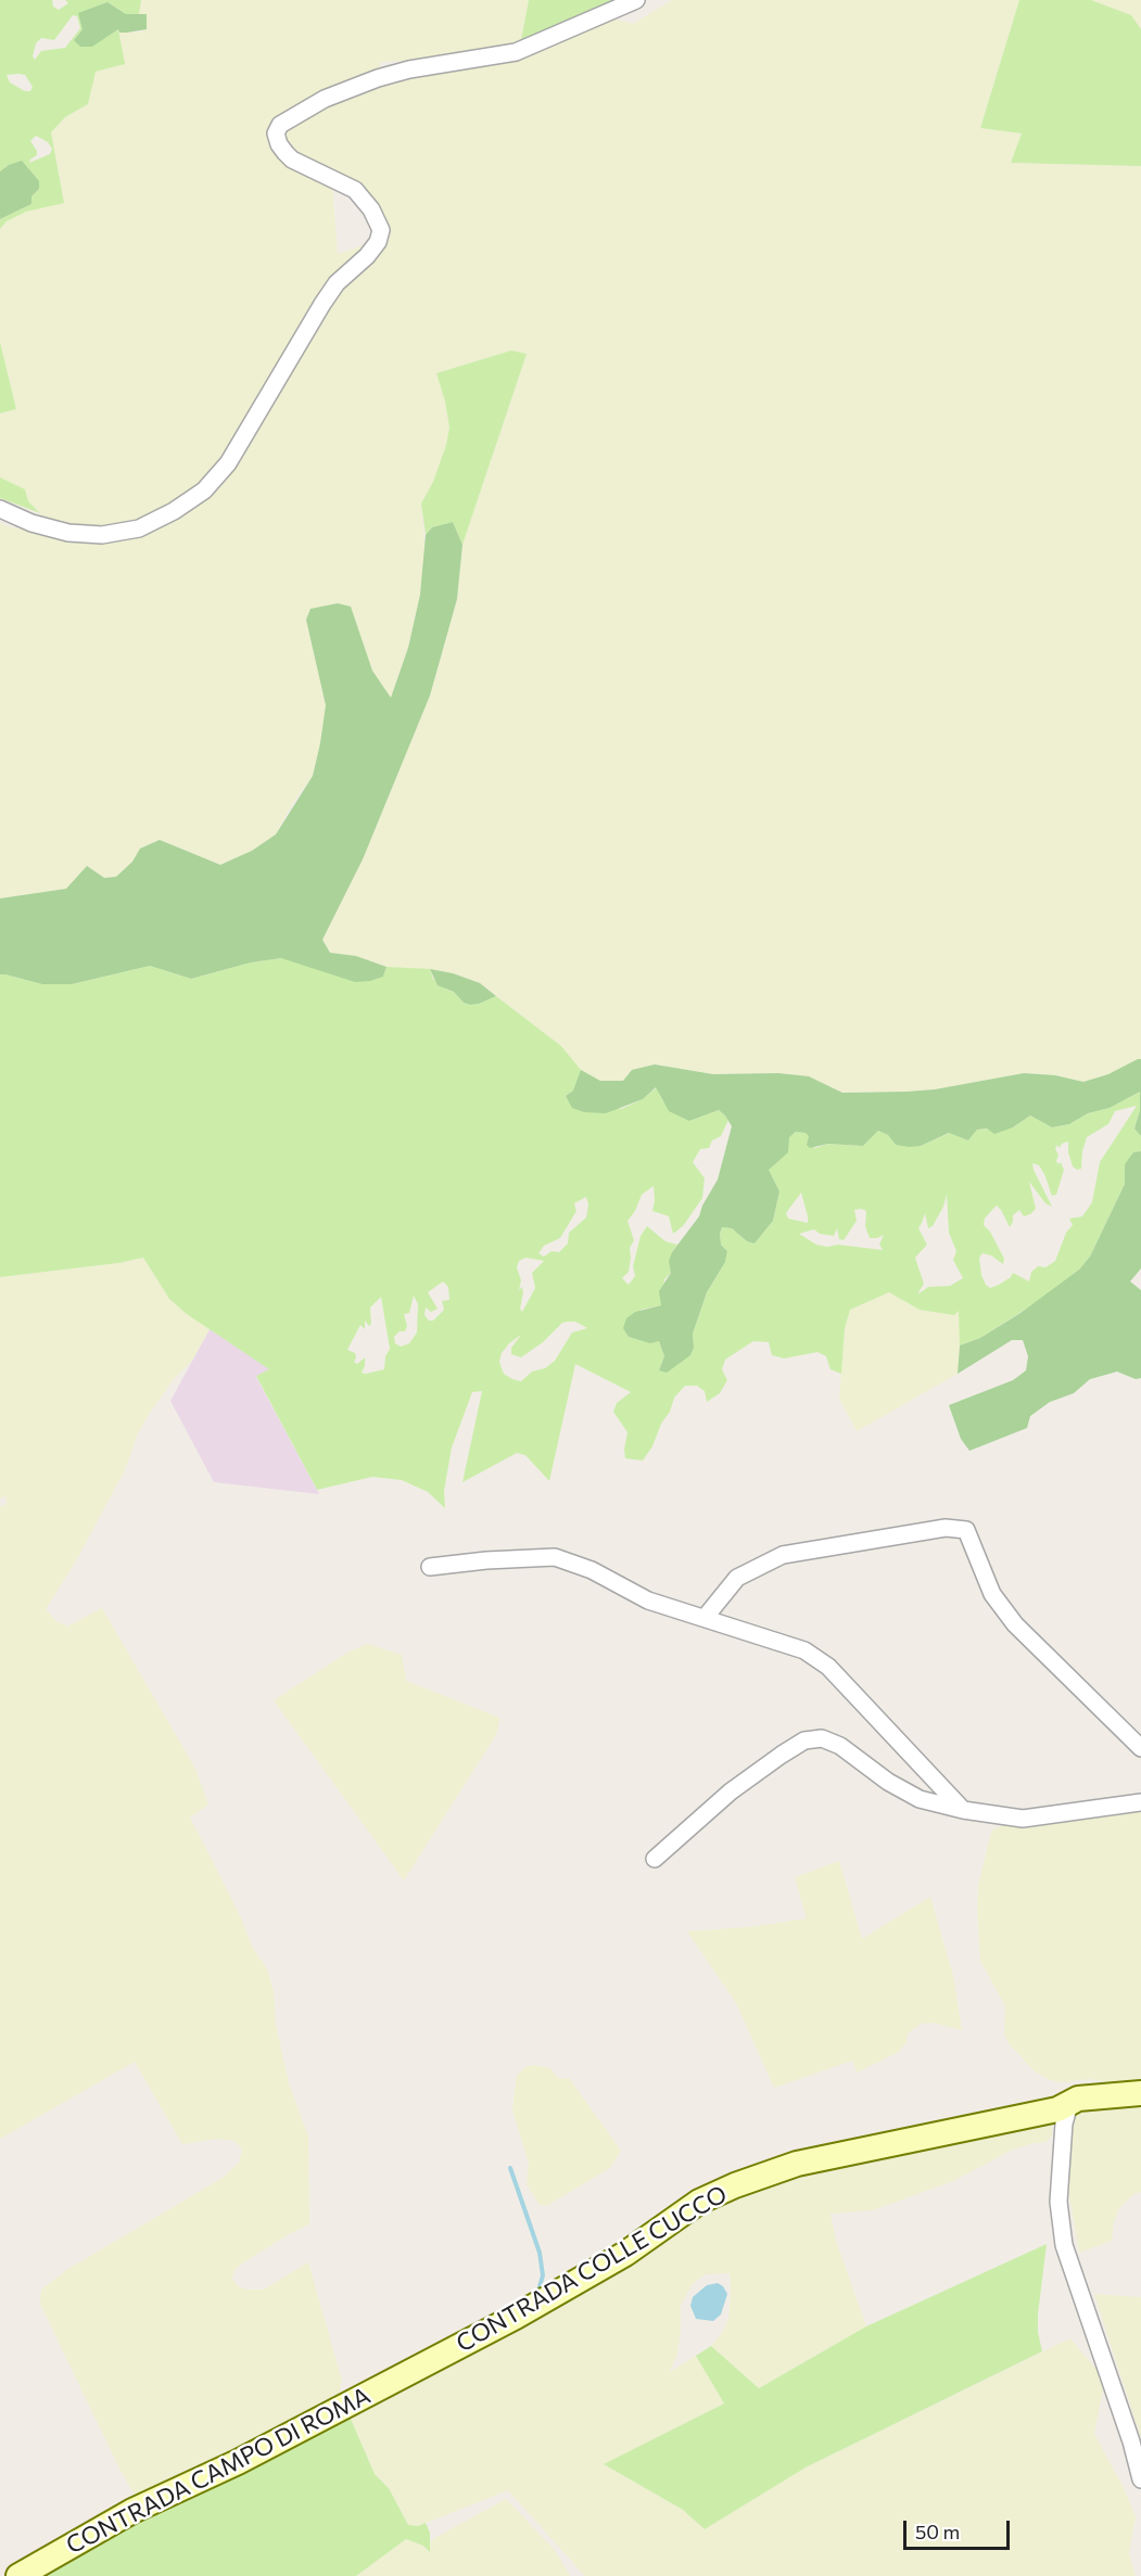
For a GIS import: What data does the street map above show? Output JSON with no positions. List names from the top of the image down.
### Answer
{
  "streets": {
    "street": ["CONTRADA COLLE CUCCO", "CONTRADA CAMPO DI ROMA"]
  },
  "crossings": [
    ["CONTRADA COLLE CUCCO", "CONTRADA CAMPO DI ROMA"]
  ],
  "scale_bar": "50 m"
}
